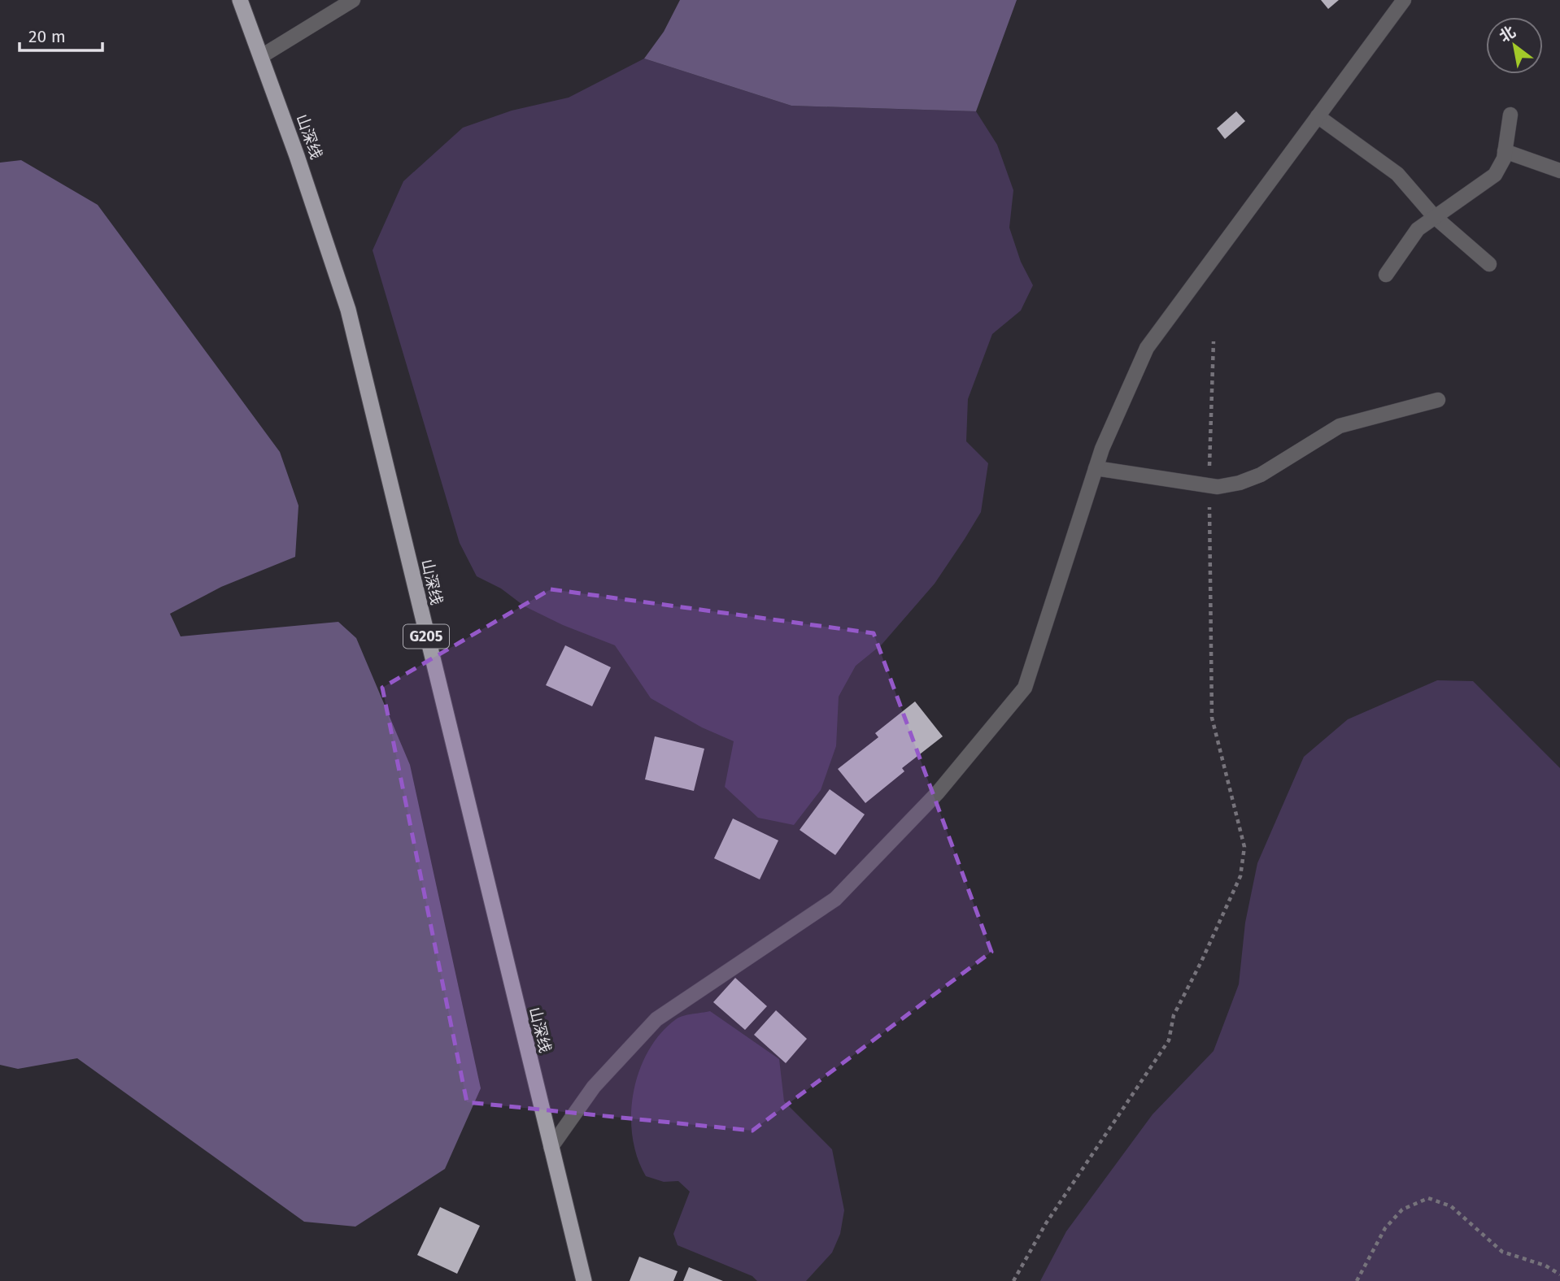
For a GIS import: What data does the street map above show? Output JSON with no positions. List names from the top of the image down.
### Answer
{
  "streets": {
    "highway": ["山深线", "G205"]
  },
  "scale_bar": "20 m",
  "north": "top left"
}
